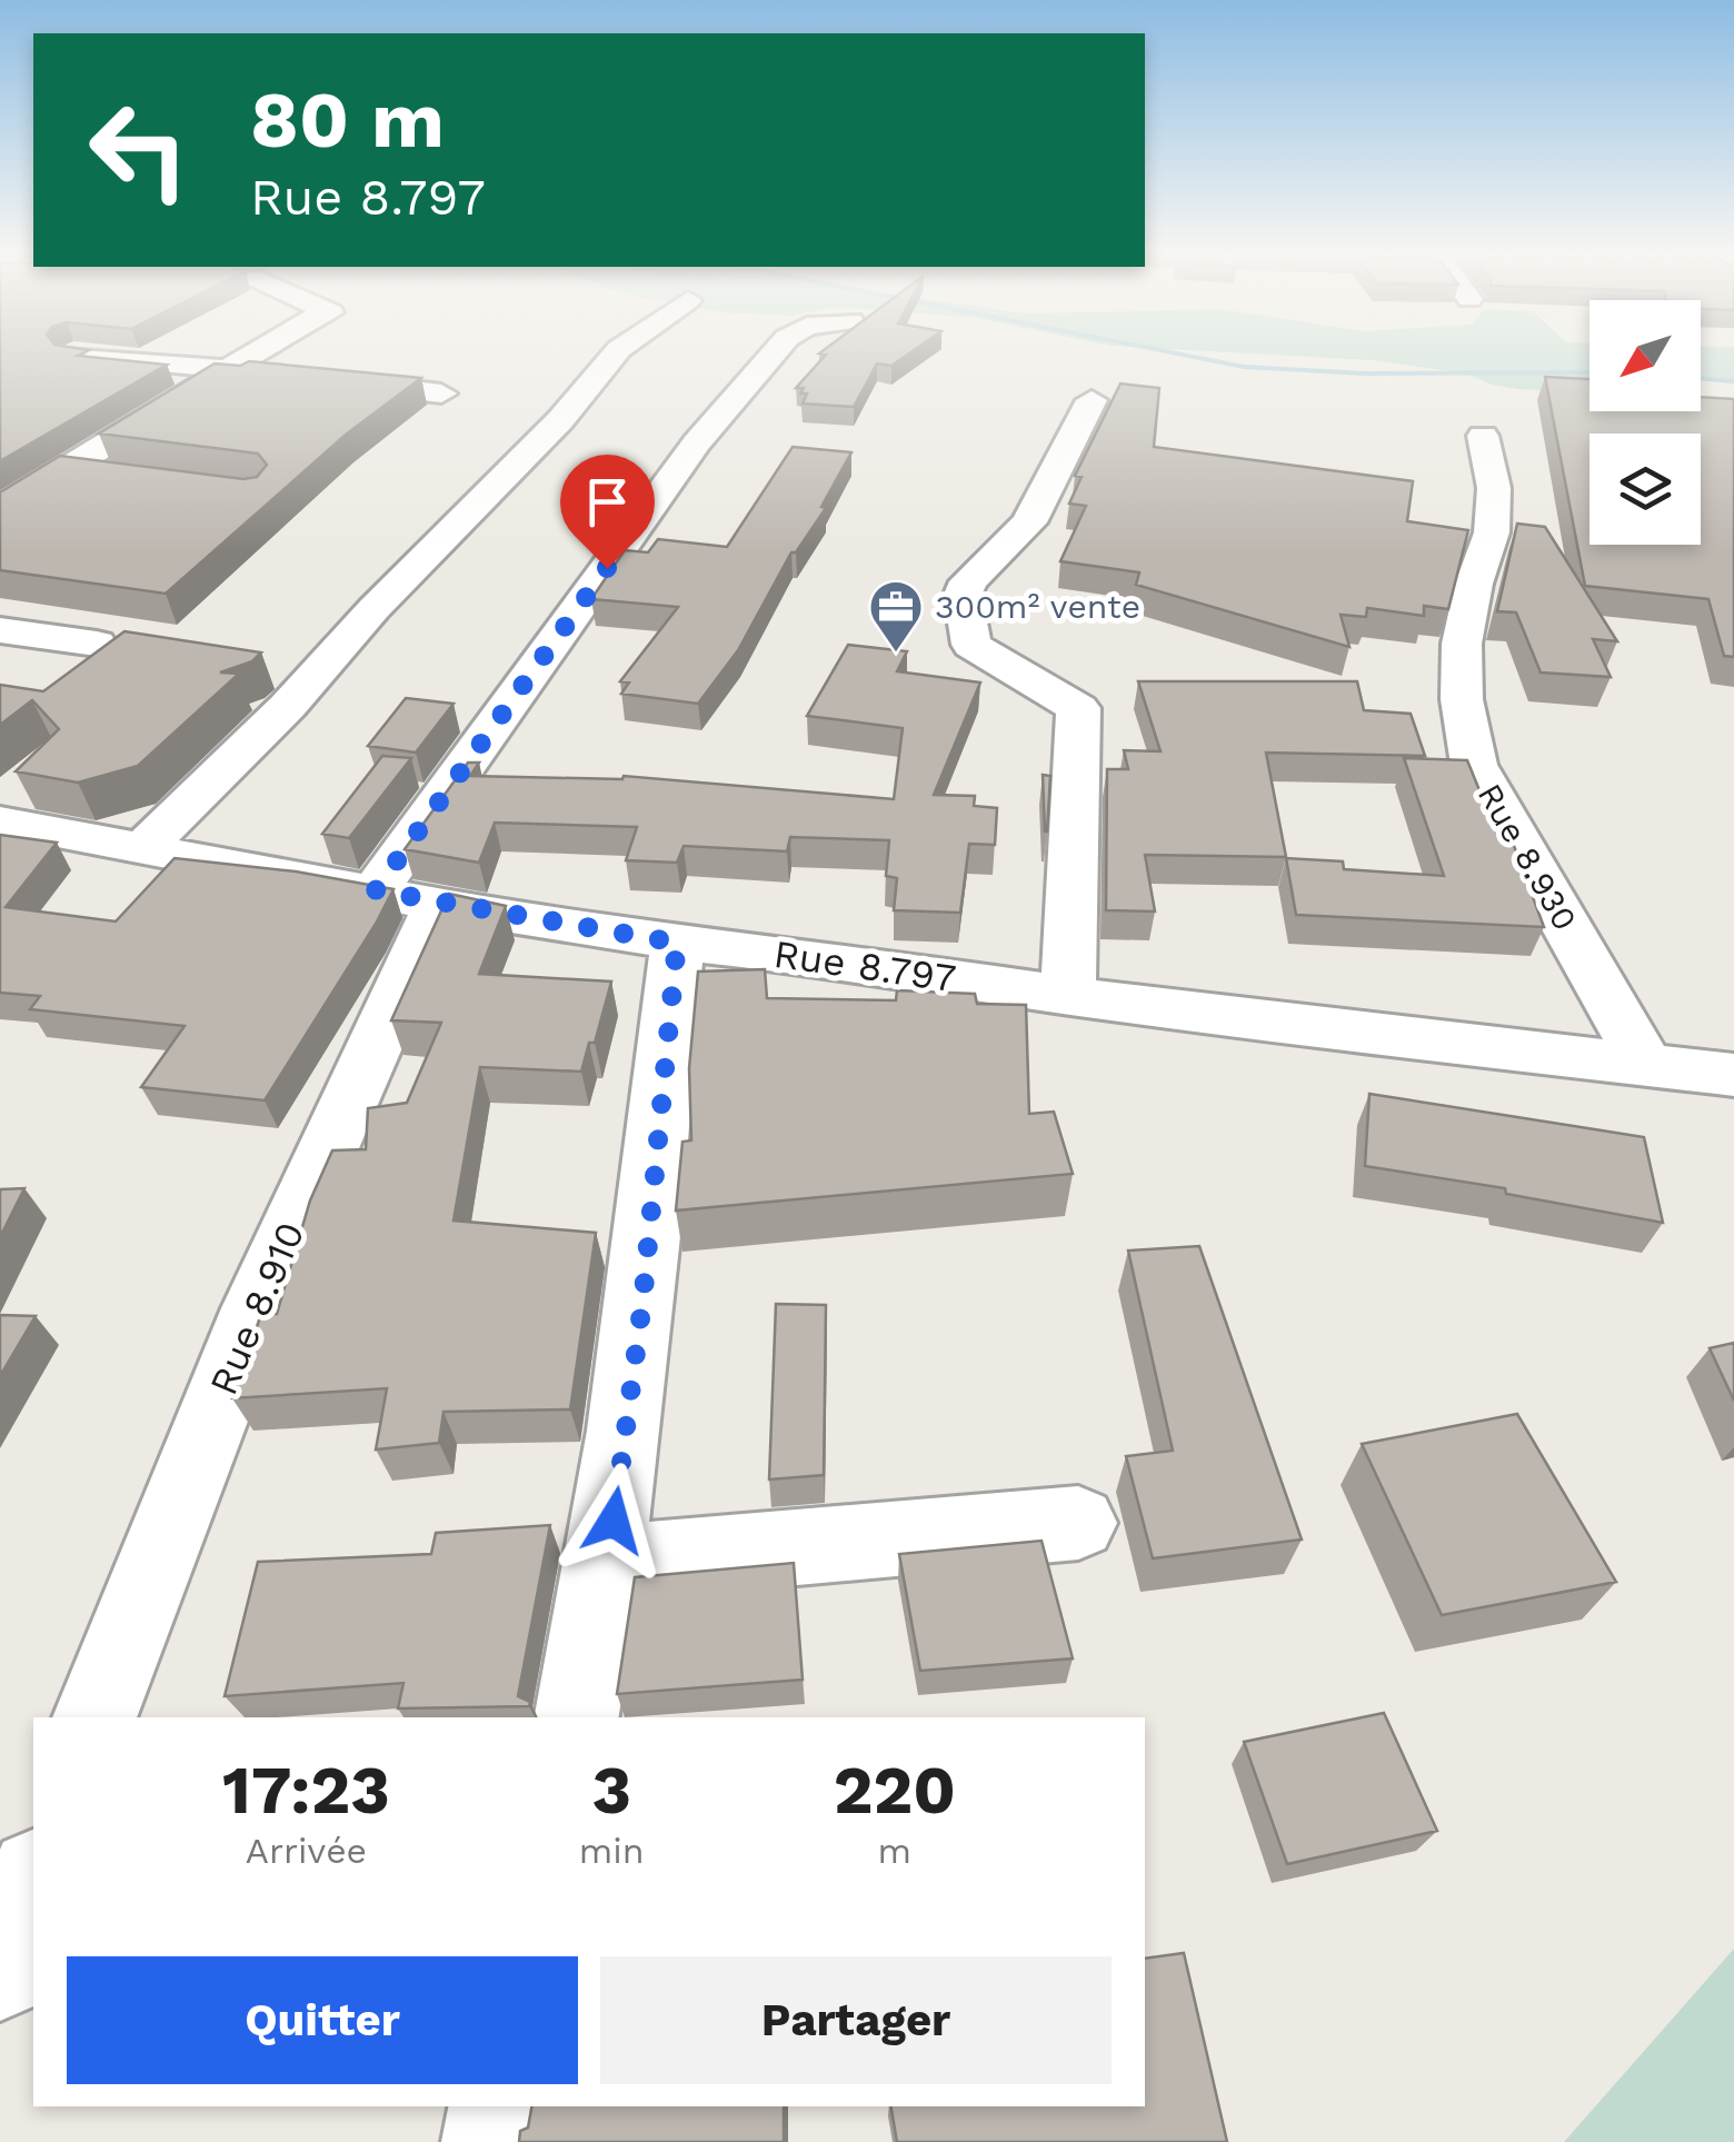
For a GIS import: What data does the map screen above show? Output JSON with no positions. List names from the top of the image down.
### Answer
{
  "streets": {
    "street": ["Rue 8.930", "Rue 8.797", "Rue 8.910"]
  },
  "crossings": [
    ["Rue 8.930", "Rue 8.797"],
    ["Rue 8.797", "Rue 8.910"]
  ],
  "places": {
    "office": ["300m² vente"]
  },
  "north": "bottom left",
  "page": {
    "turn": ["80 m", "Rue 8.797"],
    "eta": [
      "17:23",
      "Arrivée",
      "3",
      "min",
      "220",
      "m"
    ],
    "buttons": ["Quitter", "Partager"]
  }
}
